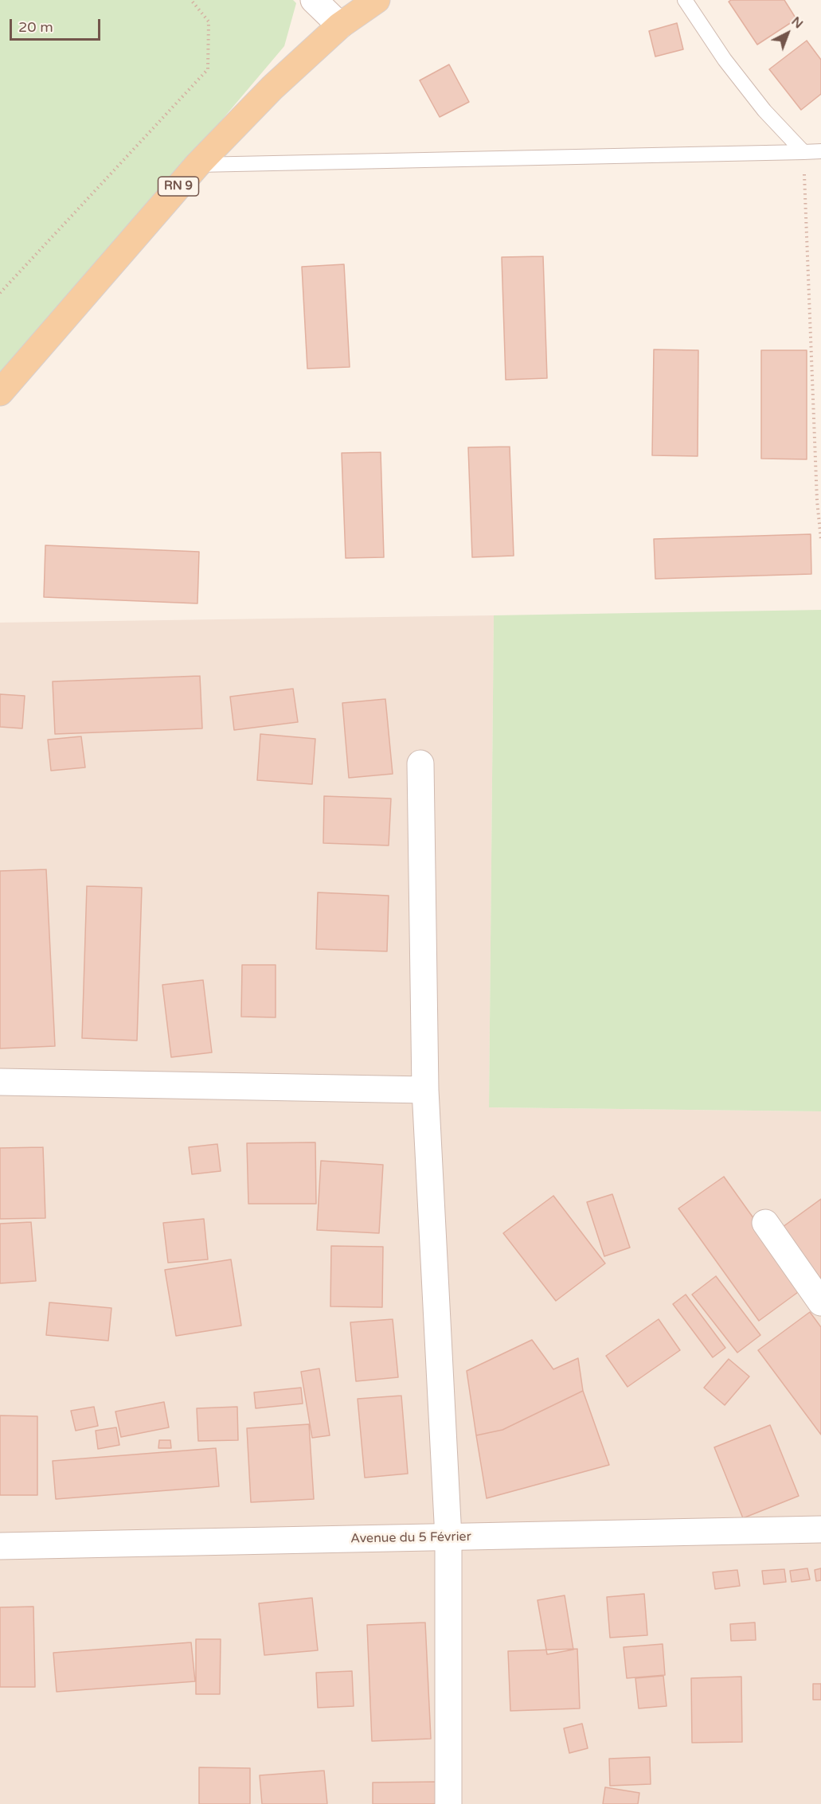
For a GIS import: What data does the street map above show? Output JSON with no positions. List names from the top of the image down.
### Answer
{
  "streets": {
    "main road": ["RN 9"],
    "street": ["Avenue du 5 Février"]
  },
  "scale_bar": "20 m",
  "north": "top right"
}
